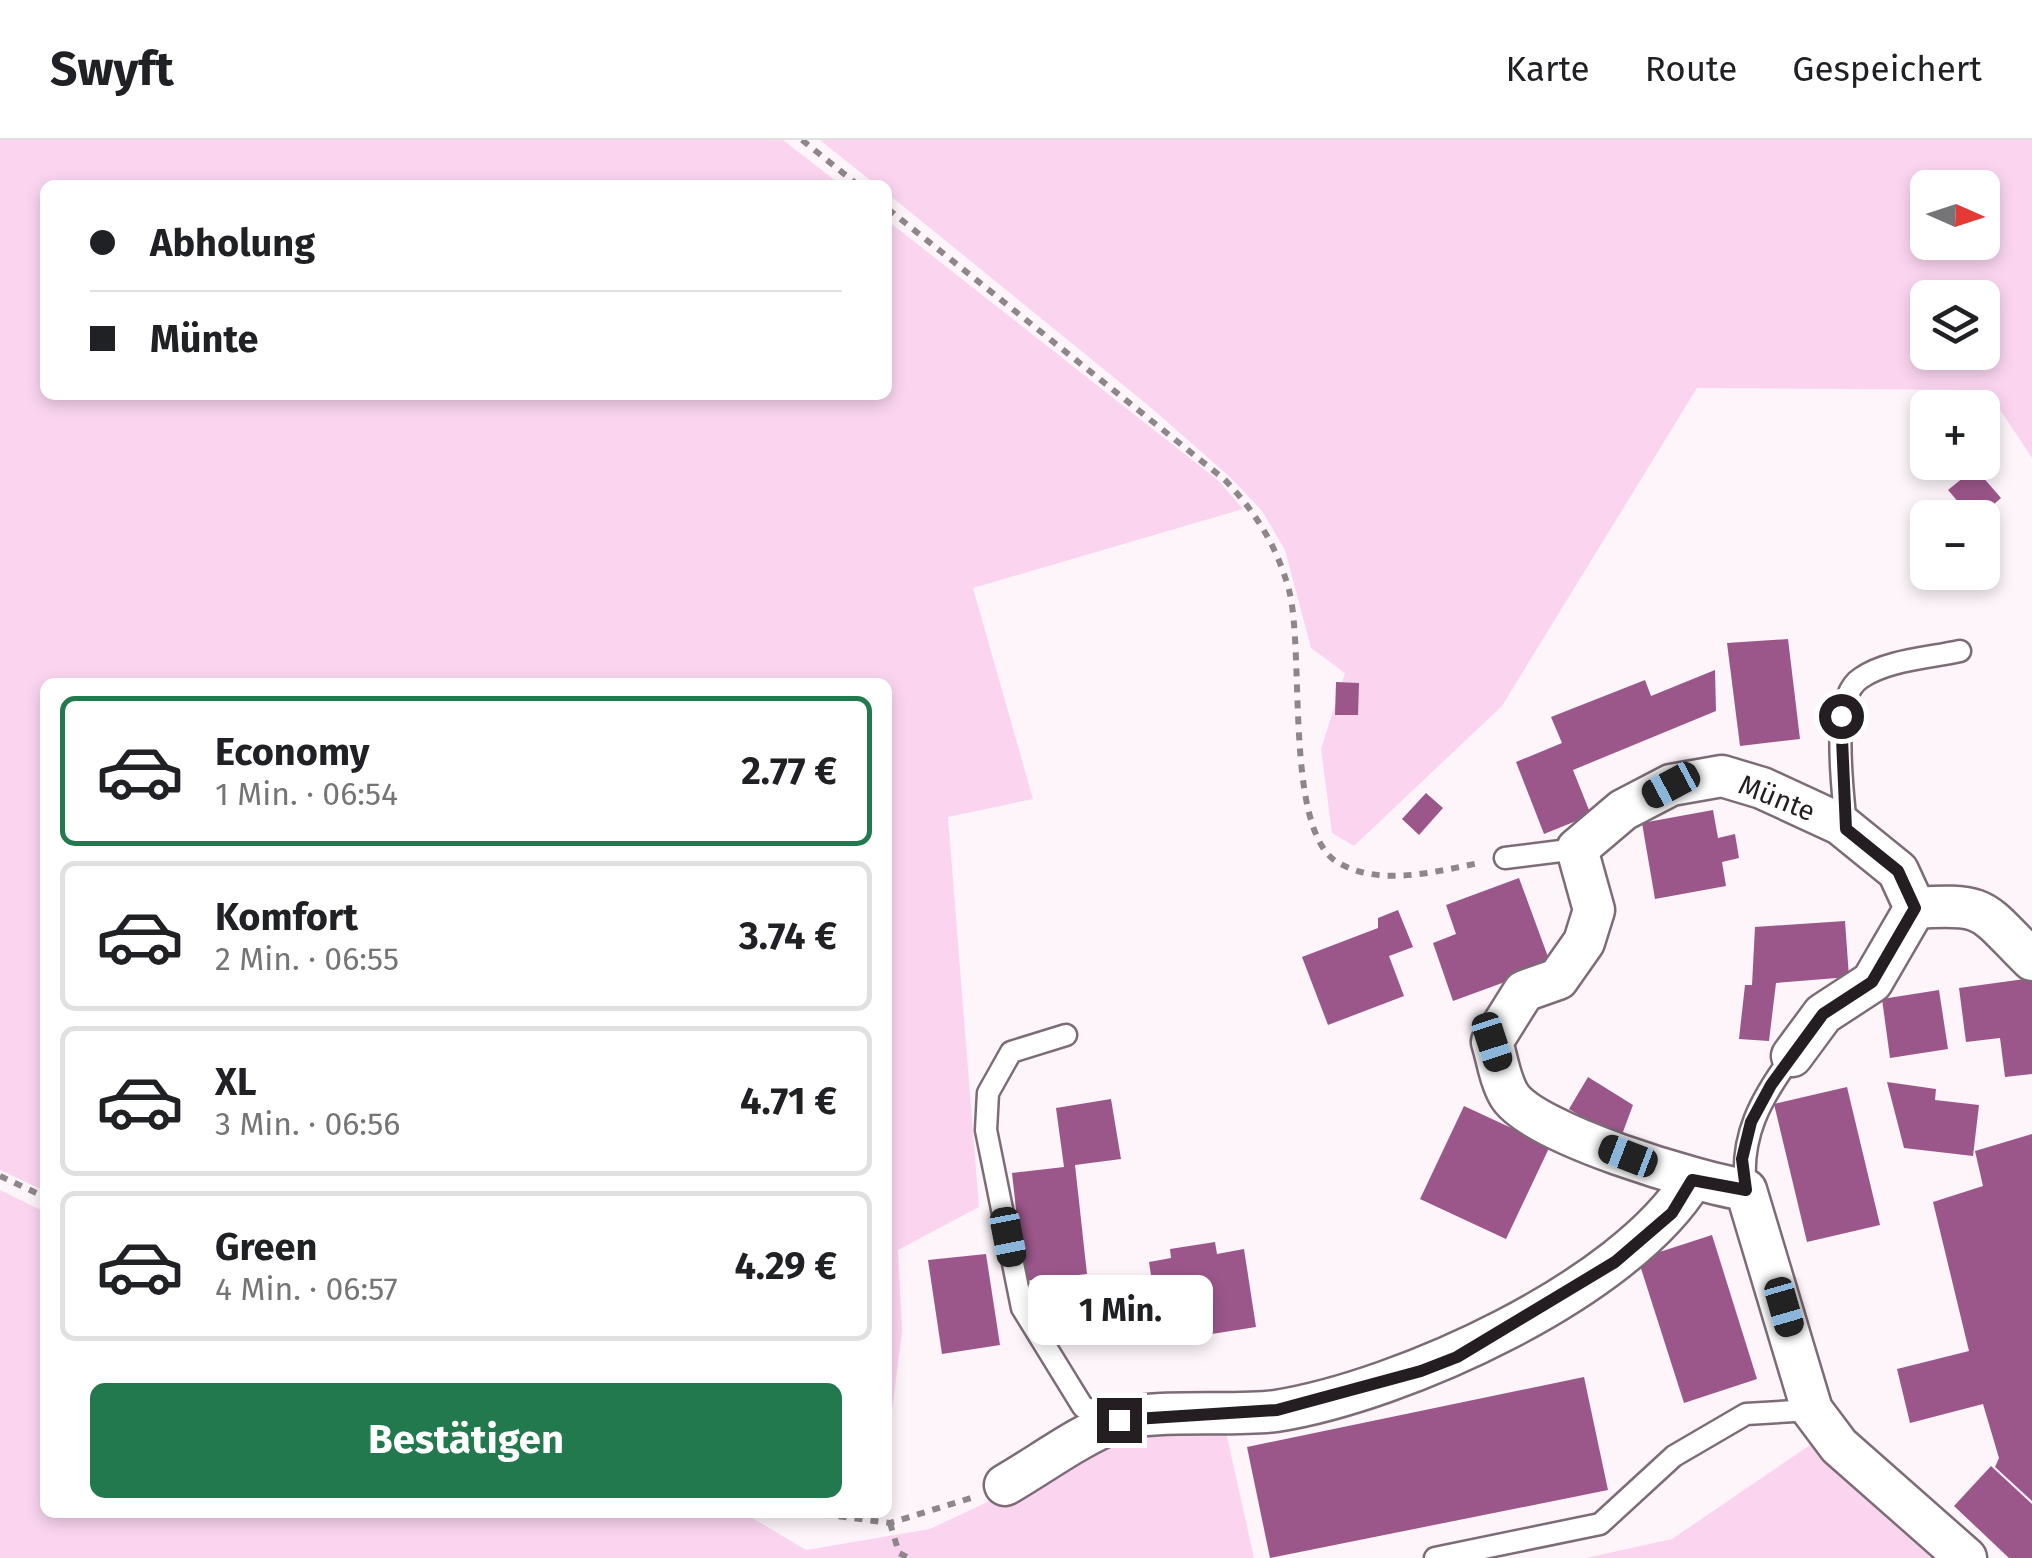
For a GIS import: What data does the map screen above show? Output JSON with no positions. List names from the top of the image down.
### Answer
{
  "streets": {
    "street": ["Münte"]
  },
  "north": "right",
  "page": {
    "header": "Swyft",
    "nav": ["Karte", "Route", "Gespeichert"],
    "map_buttons": ["+", "−"],
    "banner": ["Abholung", "Münte"],
    "list": [
      {
        "name": "Economy",
        "note": "1 Min. · 06:54",
        "value": "2.77 €"
      },
      {
        "name": "Komfort",
        "note": "2 Min. · 06:55",
        "value": "3.74 €"
      },
      {
        "name": "XL",
        "note": "3 Min. · 06:56",
        "value": "4.71 €"
      },
      {
        "name": "Green",
        "note": "4 Min. · 06:57",
        "value": "4.29 €"
      }
    ],
    "bubble": "1 Min.",
    "buttons": "Bestätigen"
  }
}
